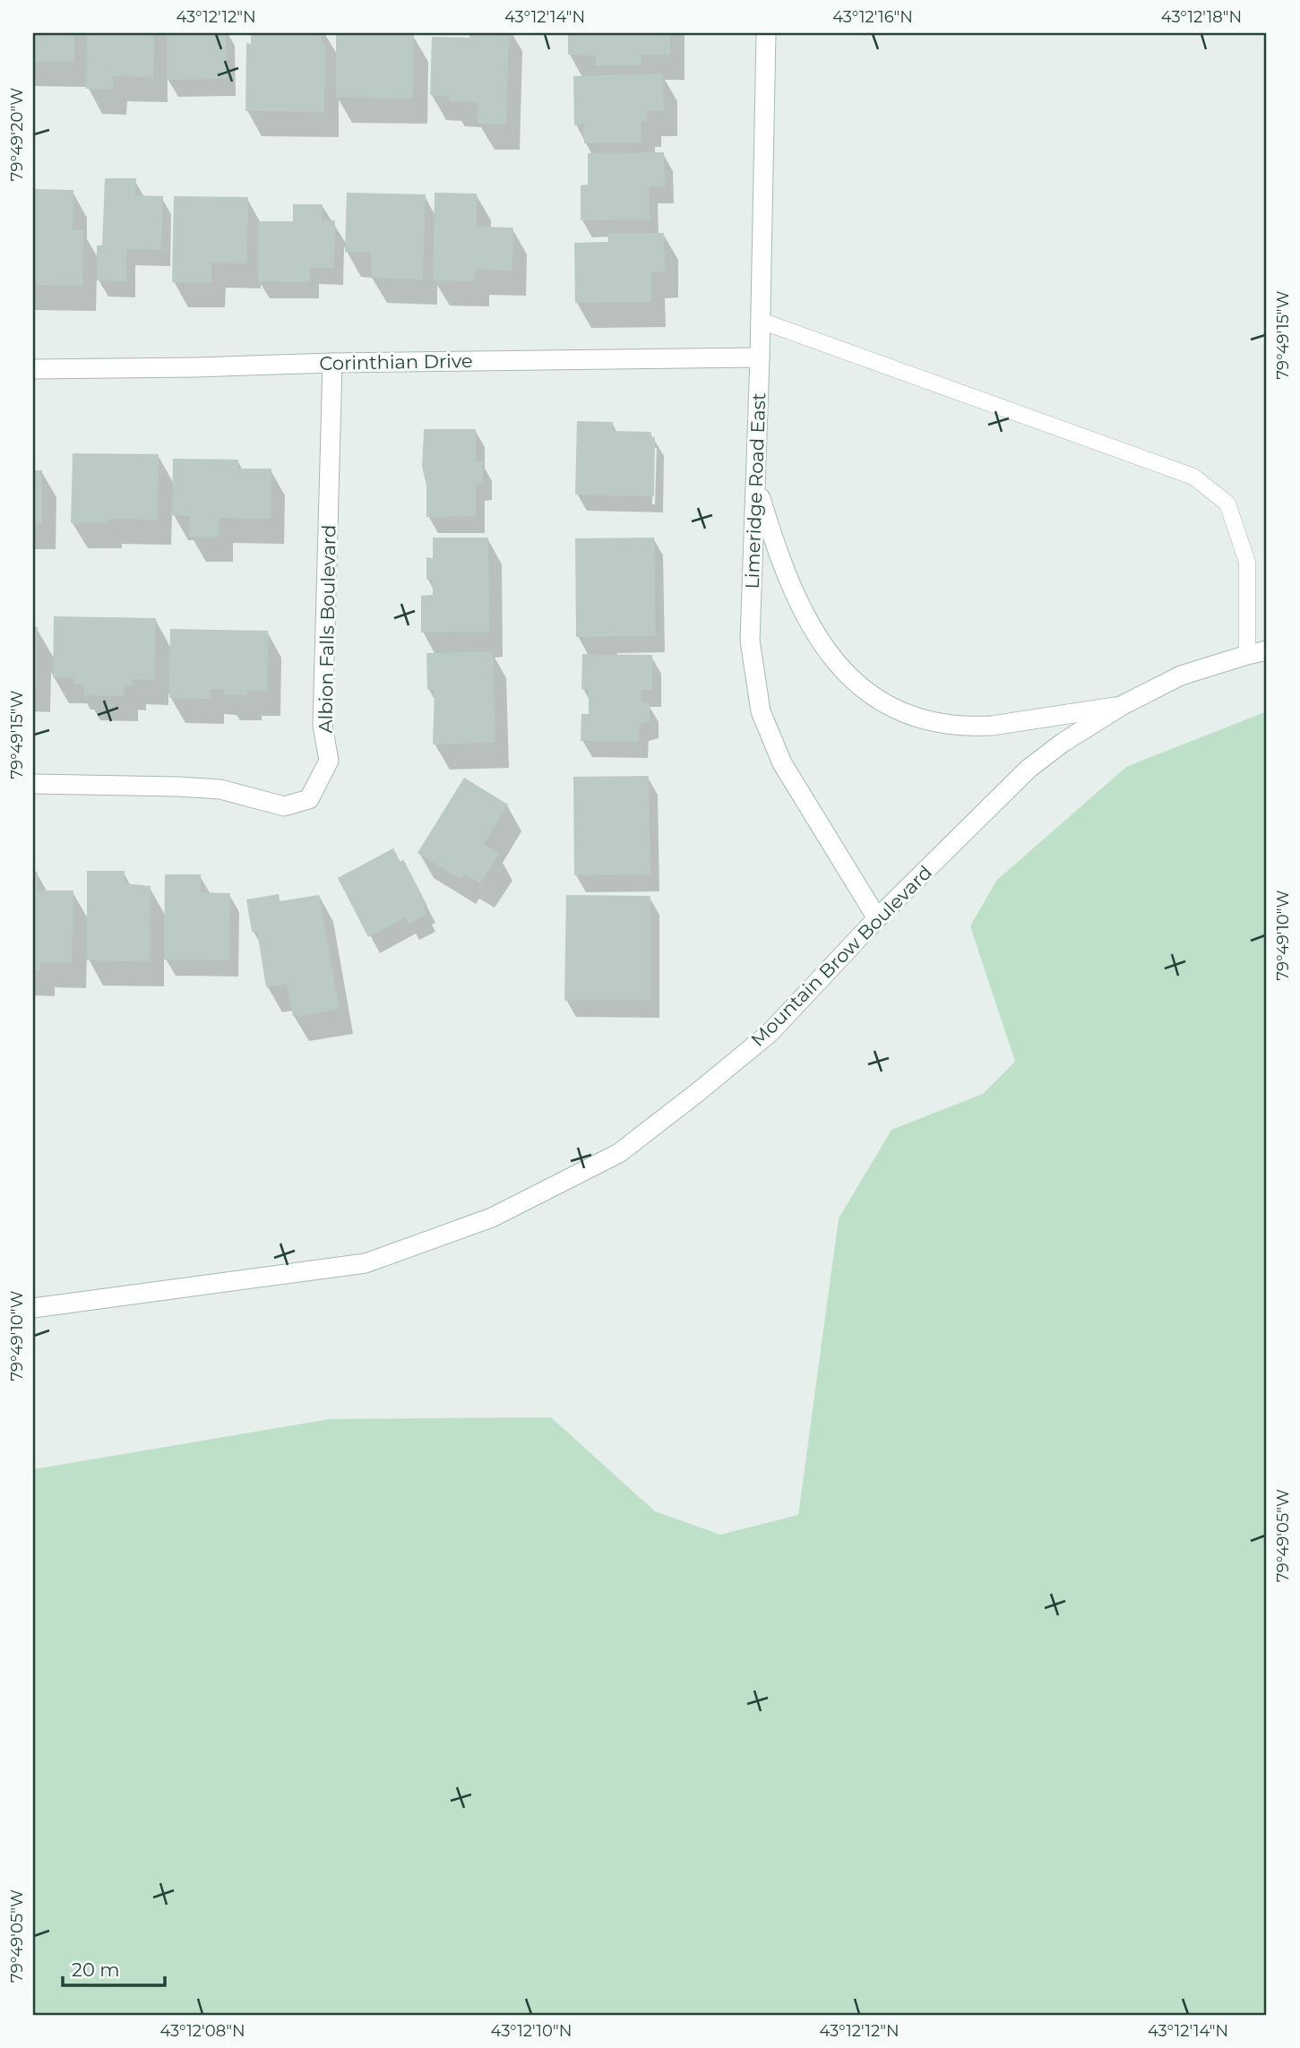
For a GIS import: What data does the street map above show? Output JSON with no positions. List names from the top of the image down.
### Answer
{
  "streets": {
    "street": [
      "Corinthian Drive",
      "Limeridge Road East",
      "Albion Falls Boulevard",
      "Mountain Brow Boulevard"
    ]
  },
  "crossings": [
    ["Corinthian Drive", "Limeridge Road East"],
    ["Corinthian Drive", "Albion Falls Boulevard"],
    ["Limeridge Road East", "Mountain Brow Boulevard"]
  ],
  "scale_bar": "20 m",
  "coordinates": [
    "43°12'12\"N",
    "43°12'14\"N",
    "43°12'16\"N",
    "43°12'18\"N",
    "79°49'20\"W",
    "79°49'15\"W",
    "79°49'10\"W",
    "79°49'05\"W",
    "43°12'08\"N",
    "43°12'10\"N"
  ]
}
